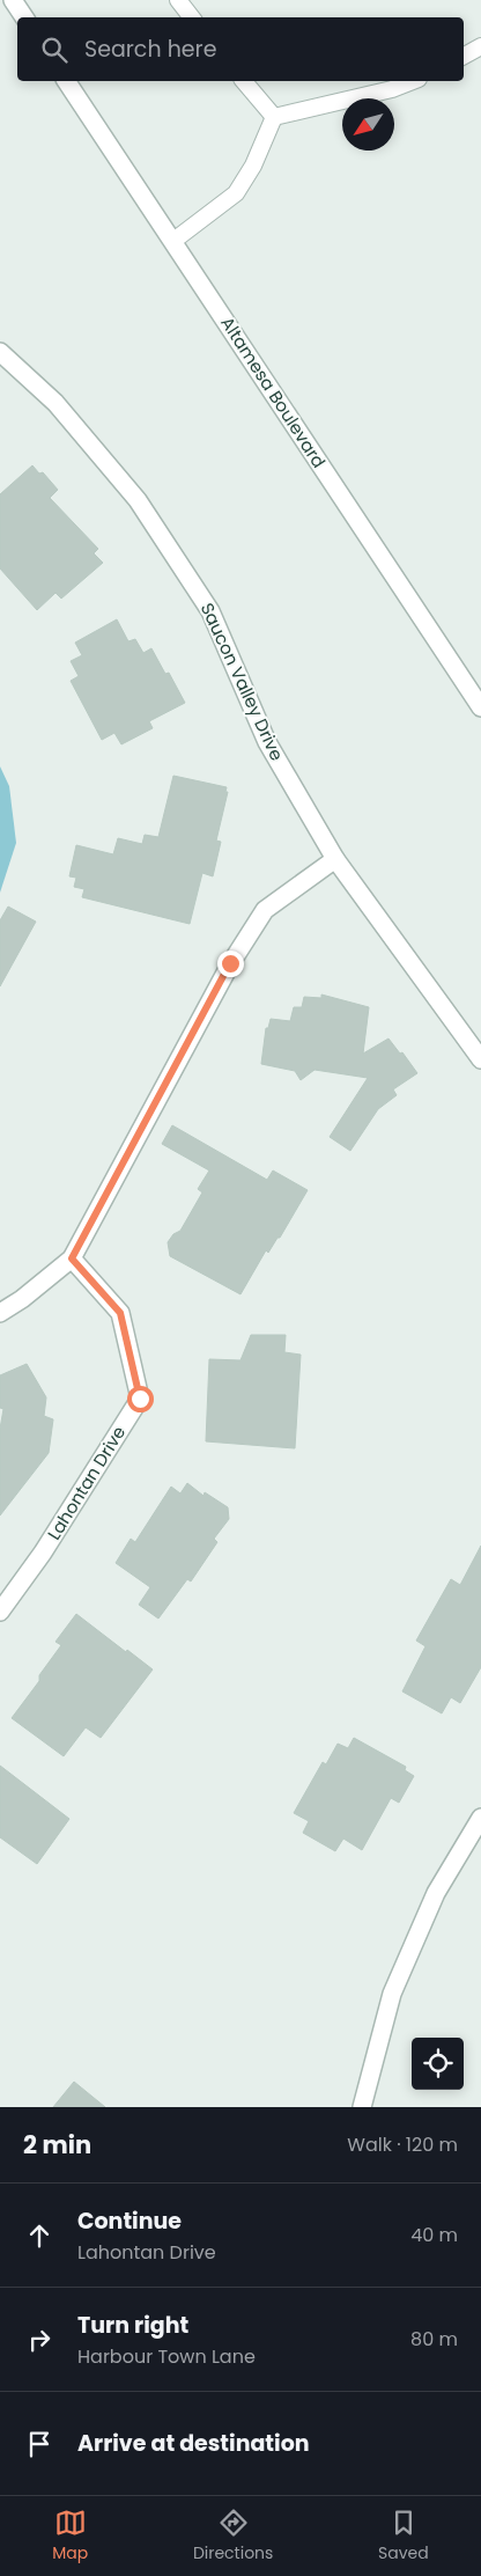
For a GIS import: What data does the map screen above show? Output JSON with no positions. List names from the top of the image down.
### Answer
{
  "streets": {
    "street": ["Altamesa Boulevard", "Saucon Valley Drive", "Lahontan Drive"]
  },
  "north": "bottom left",
  "page": {
    "search": "Search here",
    "heading": ["2 min", "Walk · 120 m"],
    "list": [
      ["Continue", "Lahontan Drive", "40 m"],
      ["Turn right", "Harbour Town Lane", "80 m"],
      "Arrive at destination"
    ],
    "nav": ["Map", "Directions", "Saved"]
  }
}
